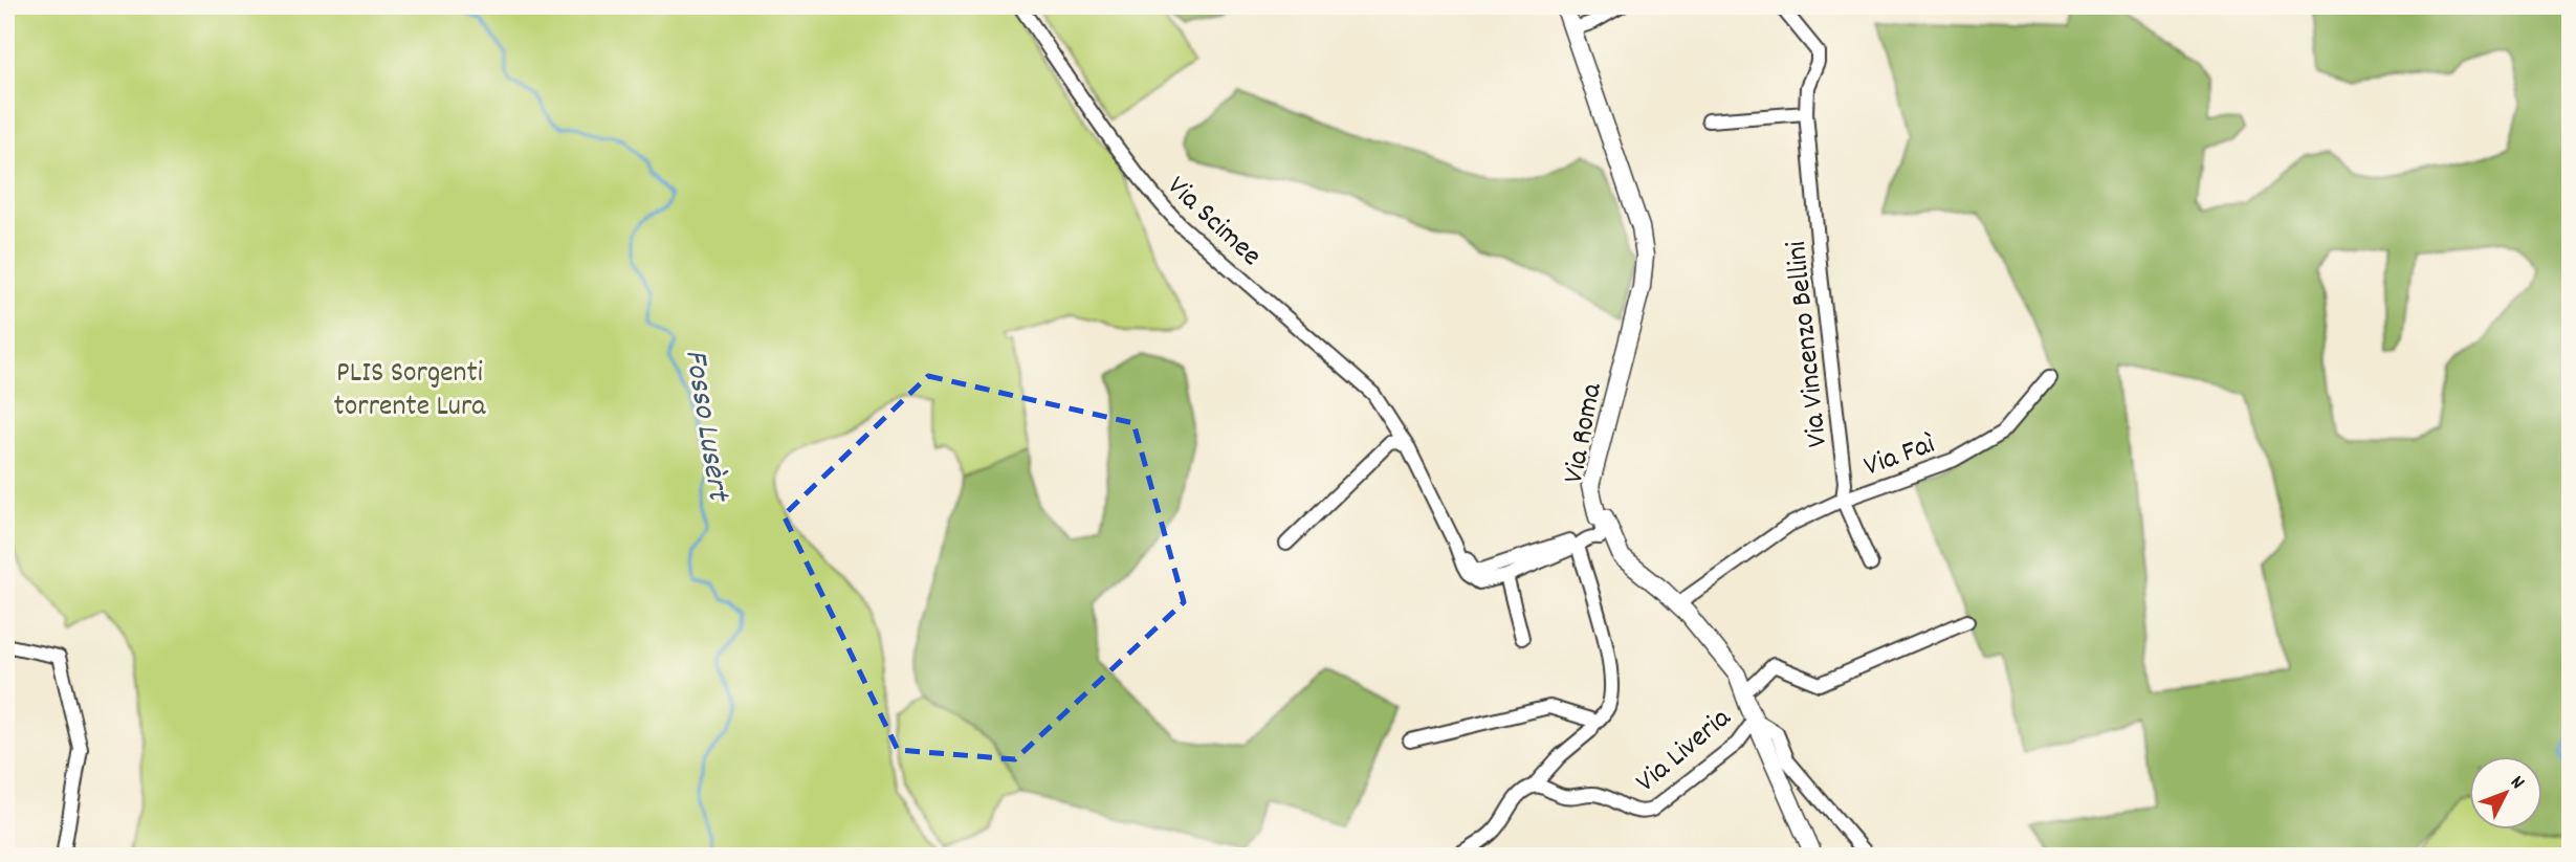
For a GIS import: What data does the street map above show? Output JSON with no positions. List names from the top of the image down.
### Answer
{
  "streets": {
    "street": [
      "Via Scimee",
      "Via Vincenzo Bellini",
      "Via Roma",
      "Via Faì",
      "Via Liveria"
    ]
  },
  "crossings": [
    ["Via Vincenzo Bellini", "Via Faì"],
    ["Via Roma", "Via Faì"],
    ["Via Roma", "Via Liveria"]
  ],
  "water": ["Fosso Lusèrt"],
  "parks": ["PLIS Sorgenti torrente Lura"],
  "north": "top right"
}
